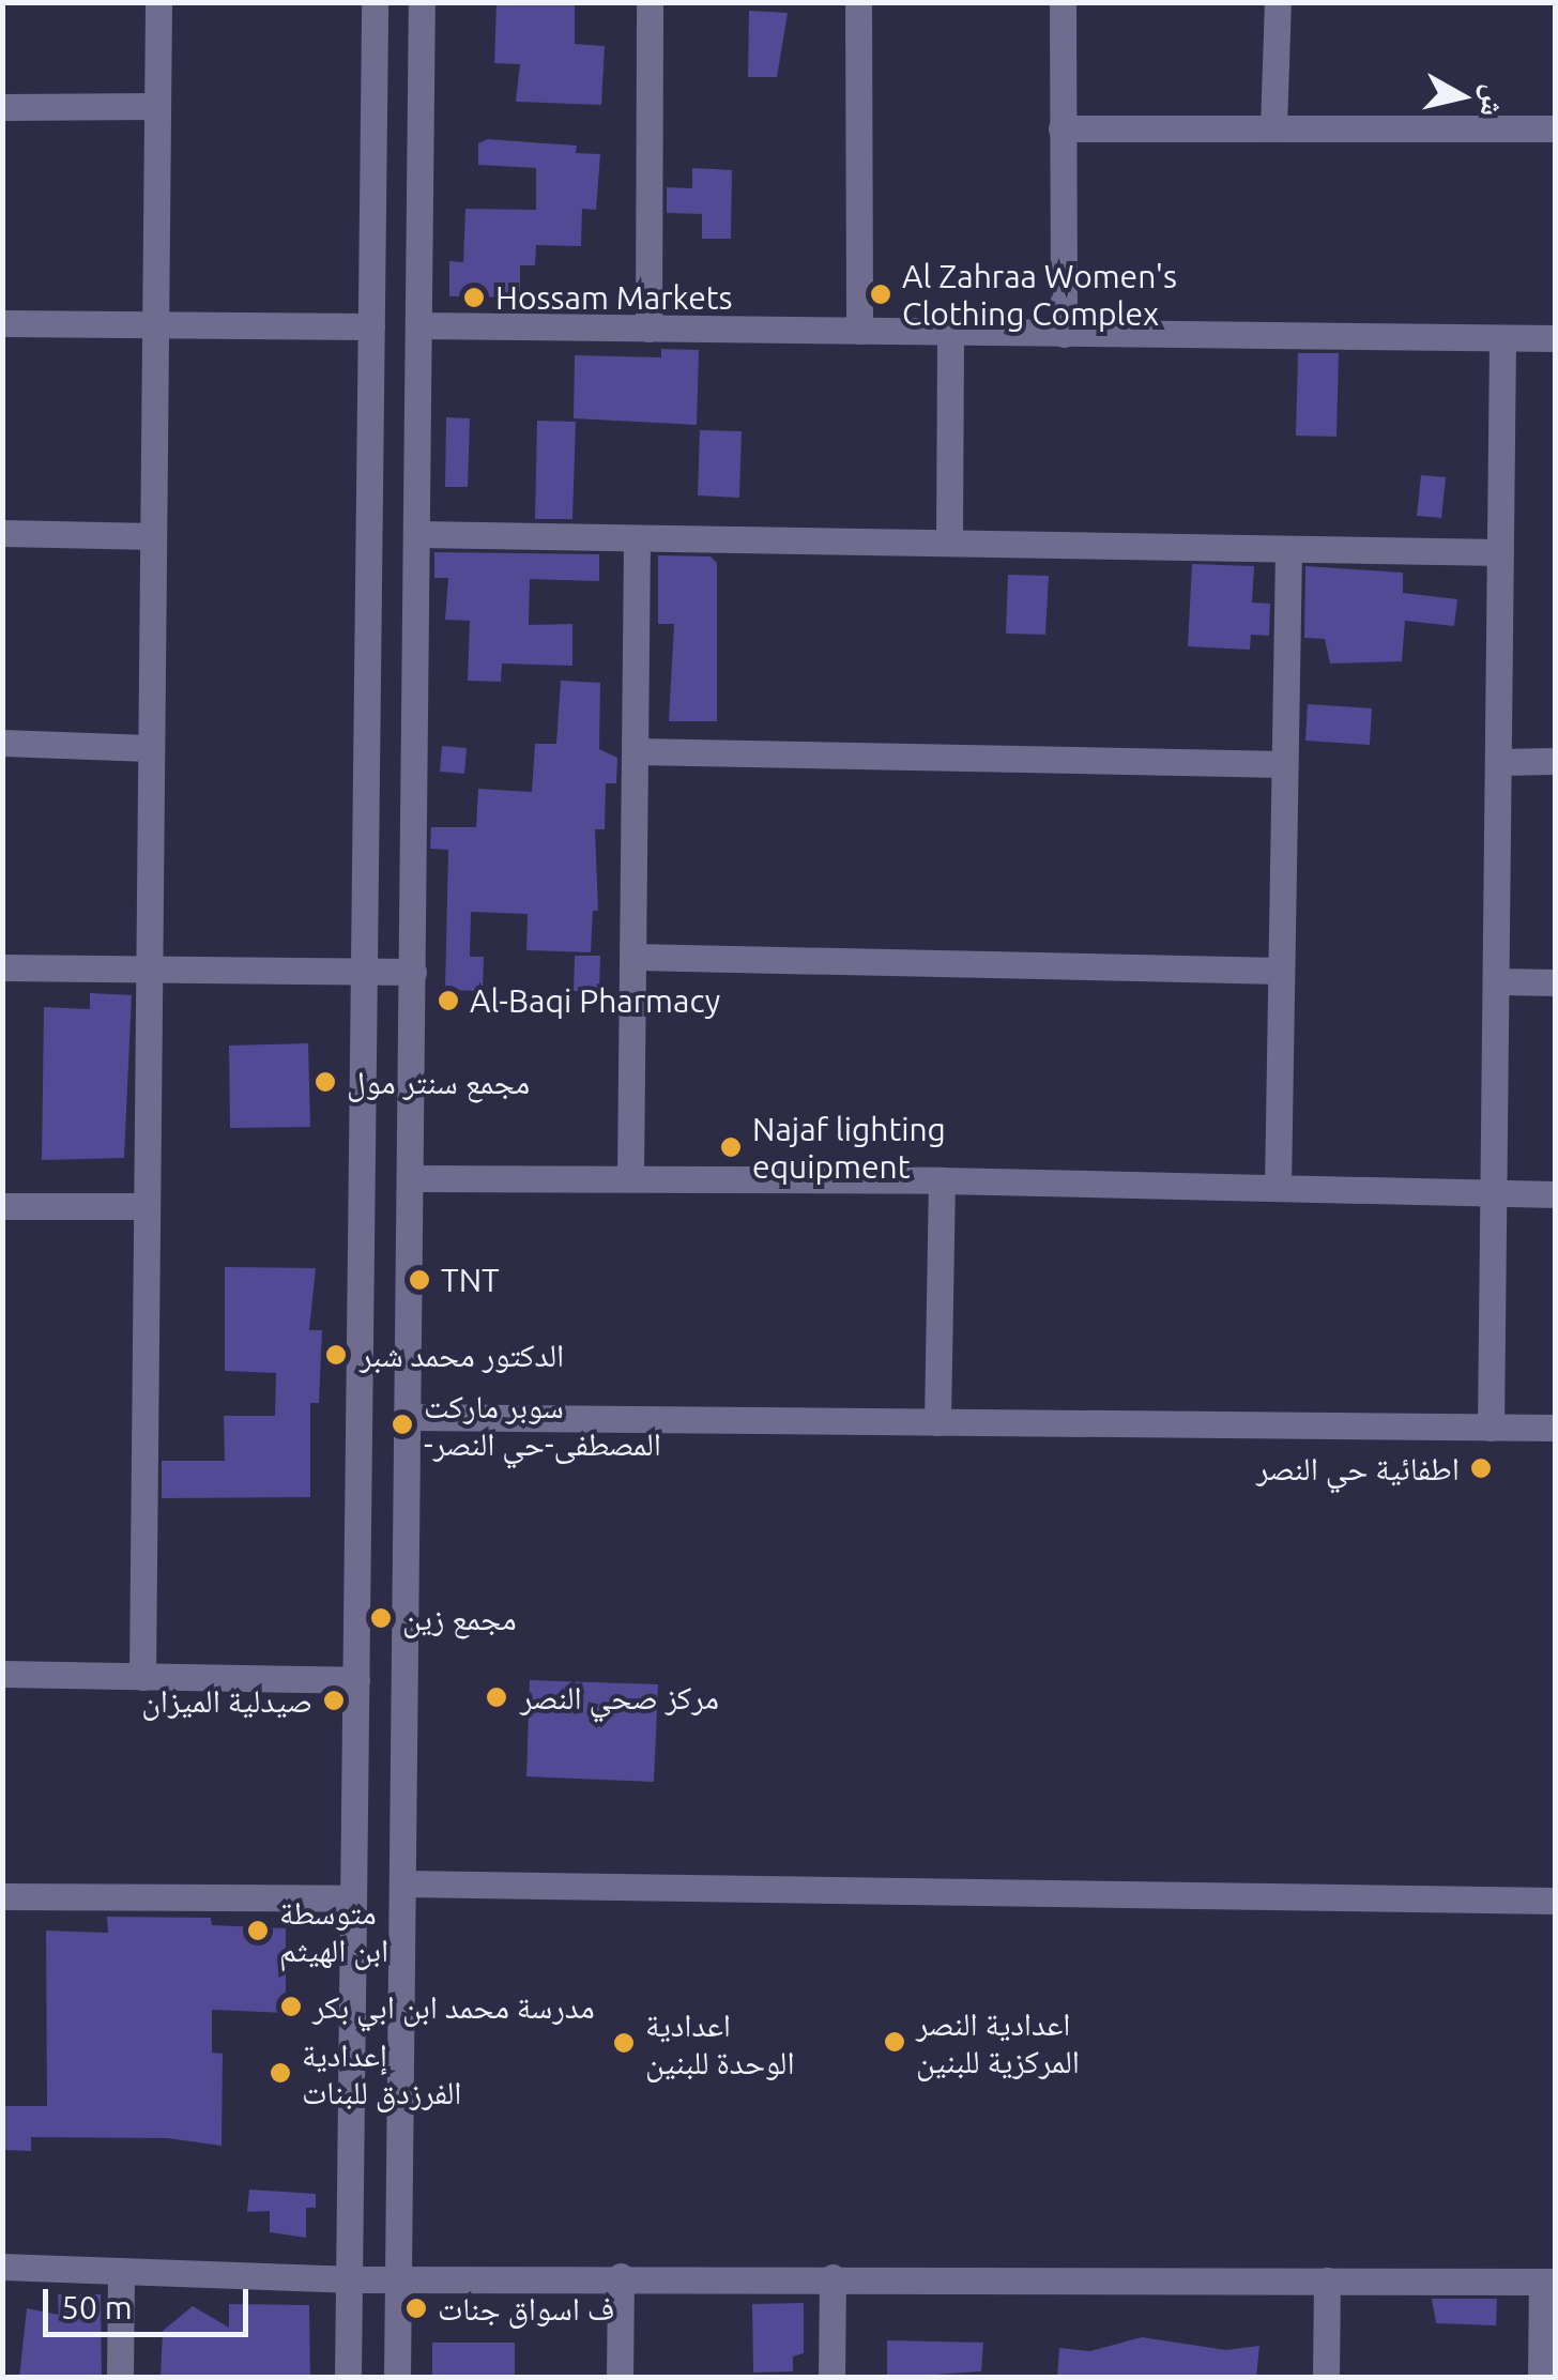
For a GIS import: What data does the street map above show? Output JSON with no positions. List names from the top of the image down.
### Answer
{
  "places": [
    "Al Zahraa Women's Clothing Complex",
    "Hossam Markets",
    "Al-Baqi Pharmacy",
    "مجمع سنتر مول",
    "Najaf lighting equipment",
    "TNT",
    "الدكتور محمد شبر",
    "سوبر ماركت -المصطفى-حي النصر",
    "اطفائية حي النصر",
    "مجمع زين",
    "مركز صحي النصر",
    "صيدلية الميزان",
    "متوسطة ابن الهيثم",
    "مدرسة محمد ابن ابي بكر",
    "اعدادية النصر المركزية للبنين",
    "اعدادية الوحدة للبنين",
    "إعدادية الفرزدق للبنات",
    "ف اسواق جنات"
  ],
  "scale_bar": "50 m",
  "north": "right"
}
